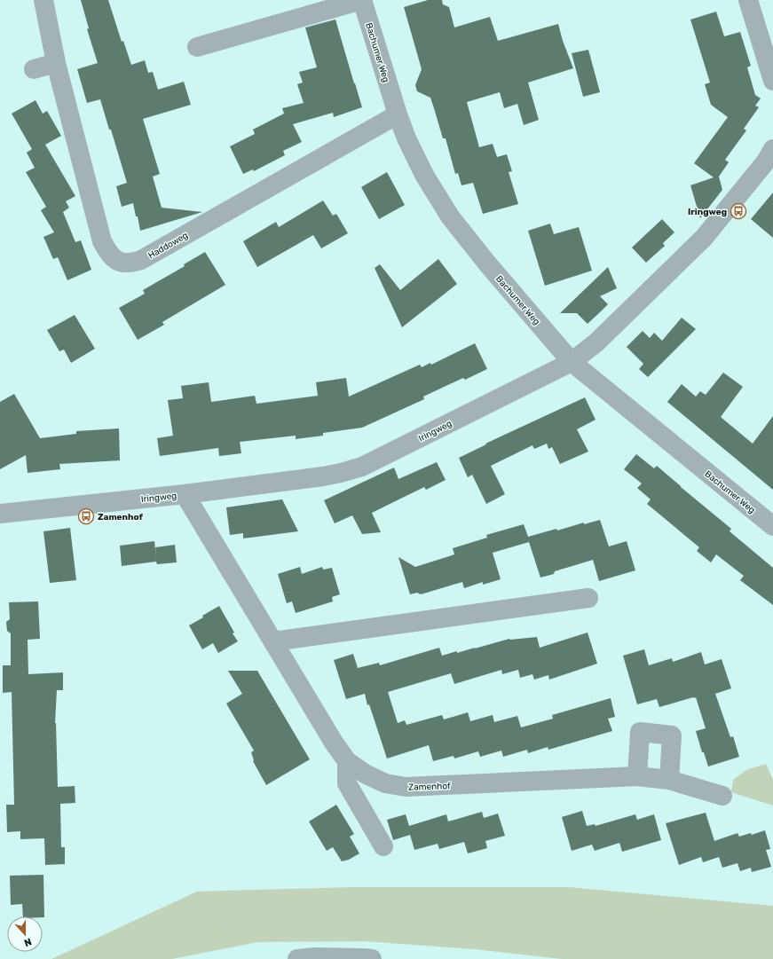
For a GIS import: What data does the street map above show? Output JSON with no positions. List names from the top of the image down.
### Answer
{
  "streets": {
    "street": [
      "Bachumer Weg",
      "Haddoweg",
      "Iringweg",
      "Zamenhof"
    ]
  },
  "crossings": [
    ["Bachumer Weg", "Haddoweg"],
    ["Bachumer Weg", "Iringweg"],
    ["Iringweg", "Zamenhof"]
  ],
  "places": {
    "bus stop": ["Iringweg", "Zamenhof"]
  },
  "north": "bottom"
}
